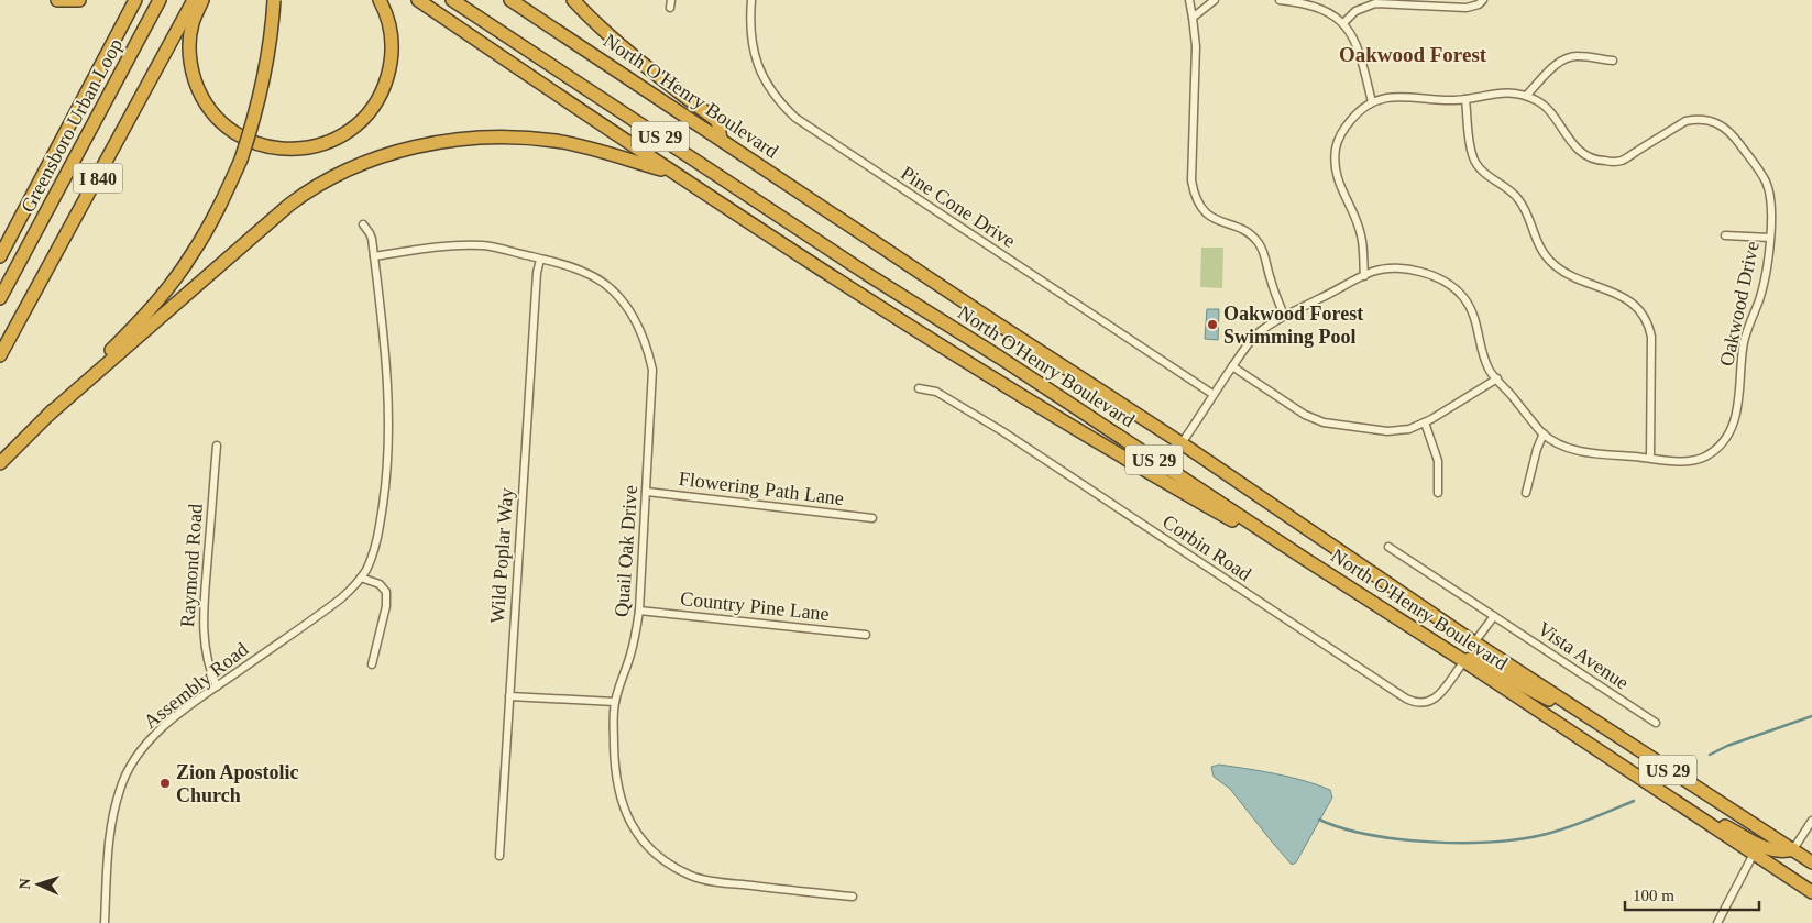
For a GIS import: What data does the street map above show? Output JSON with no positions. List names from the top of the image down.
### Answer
{
  "streets": {
    "highway": [
      "North O'Henry Boulevard",
      "Greensboro Urban Loop",
      "US 29",
      "I 840"
    ],
    "street": [
      "Pine Cone Drive",
      "Oakwood Drive",
      "Flowering Path Lane",
      "Corbin Road",
      "Quail Oak Drive",
      "Wild Poplar Way",
      "Raymond Road",
      "Country Pine Lane",
      "Vista Avenue",
      "Assembly Road"
    ]
  },
  "crossings": [
    ["North O'Henry Boulevard", "Oakwood Drive"],
    ["North O'Henry Boulevard", "Corbin Road"],
    ["Pine Cone Drive", "Oakwood Drive"],
    ["Flowering Path Lane", "Quail Oak Drive"],
    ["Quail Oak Drive", "Wild Poplar Way"],
    ["Quail Oak Drive", "Country Pine Lane"],
    ["Quail Oak Drive", "Assembly Road"],
    ["Raymond Road", "Assembly Road"]
  ],
  "districts": ["Oakwood Forest"],
  "places": ["Oakwood Forest Swimming Pool", "Zion Apostolic Church"],
  "scale_bar": "100 m",
  "north": "left"
}
